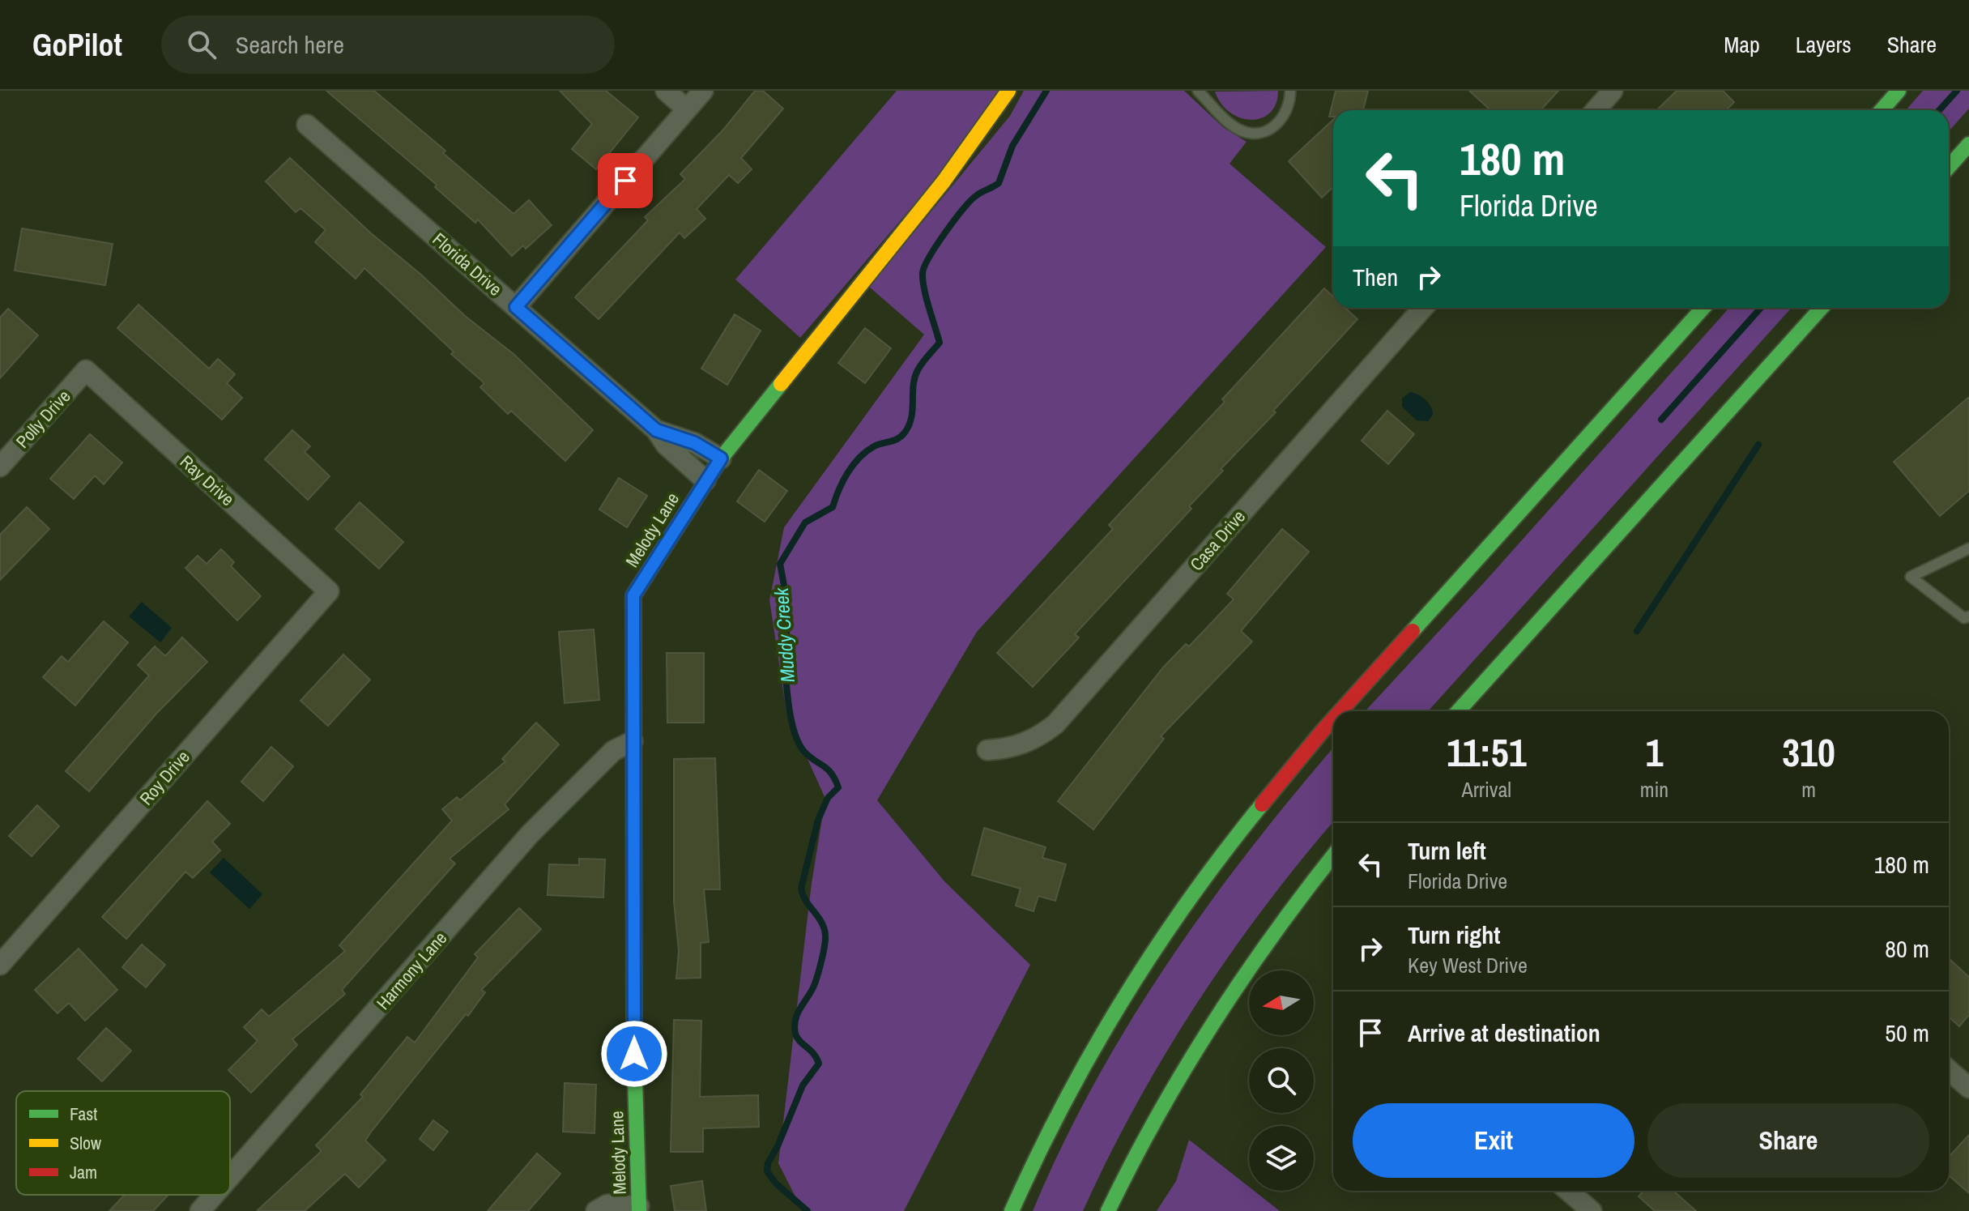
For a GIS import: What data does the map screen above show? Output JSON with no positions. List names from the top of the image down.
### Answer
{
  "streets": {
    "main road": ["Melody Lane"],
    "street": [
      "Florida Drive",
      "Polly Drive",
      "Ray Drive",
      "Casa Drive",
      "Roy Drive",
      "Harmony Lane"
    ]
  },
  "crossings": [
    ["Florida Drive", "Melody Lane"],
    ["Polly Drive", "Ray Drive"],
    ["Ray Drive", "Roy Drive"],
    ["Melody Lane", "Harmony Lane"]
  ],
  "water": ["Muddy Creek"],
  "legend": ["Fast", "Slow", "Jam"],
  "north": "left",
  "page": {
    "header": "GoPilot",
    "search": "Search here",
    "nav": ["Map", "Layers", "Share"],
    "turn": ["180 m", "Florida Drive"],
    "then": "Then",
    "eta": [
      "11:51",
      "Arrival",
      "1",
      "min",
      "310",
      "m"
    ],
    "list": [
      {
        "name": "Turn left",
        "note": "Florida Drive",
        "value": "180 m"
      },
      {
        "name": "Turn right",
        "note": "Key West Drive",
        "value": "80 m"
      },
      {
        "name": "Arrive at destination",
        "value": "50 m"
      }
    ],
    "buttons": ["Exit", "Share"]
  }
}
